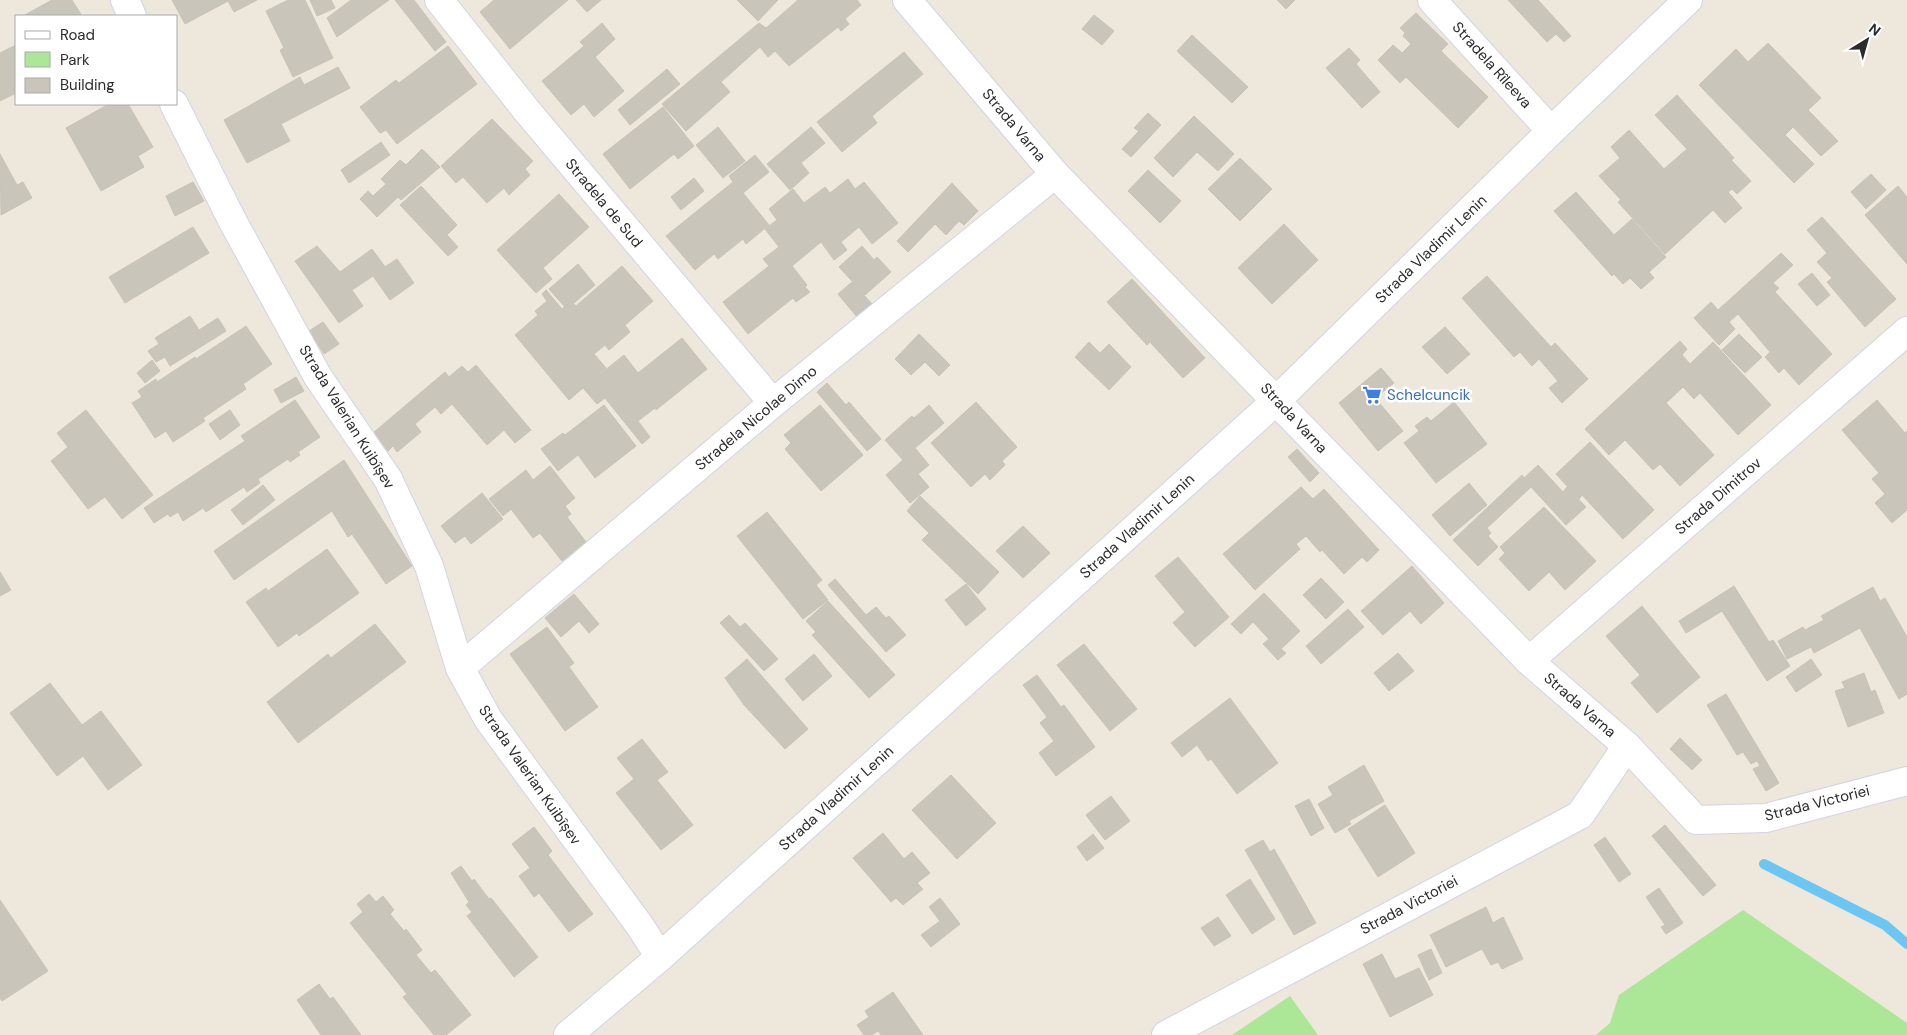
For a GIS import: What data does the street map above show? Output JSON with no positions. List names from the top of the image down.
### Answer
{
  "streets": {
    "street": [
      "Stradela Rîleeva",
      "Strada Varna",
      "Stradela de Sud",
      "Strada Vladimir Lenin",
      "Strada Valerian Kuibîșev",
      "Stradela Nicolae Dimo",
      "Strada Dimitrov",
      "Strada Victoriei"
    ]
  },
  "crossings": [
    ["Stradela Rîleeva", "Strada Vladimir Lenin"],
    ["Strada Varna", "Strada Vladimir Lenin"],
    ["Strada Varna", "Stradela Nicolae Dimo"],
    ["Strada Varna", "Strada Dimitrov"],
    ["Strada Varna", "Strada Victoriei"],
    ["Stradela de Sud", "Stradela Nicolae Dimo"],
    ["Strada Vladimir Lenin", "Strada Valerian Kuibîșev"],
    ["Strada Valerian Kuibîșev", "Stradela Nicolae Dimo"]
  ],
  "places": {
    "supermarket": ["Schelcuncik"]
  },
  "legend": ["Road", "Park", "Building"],
  "north": "top right"
}
